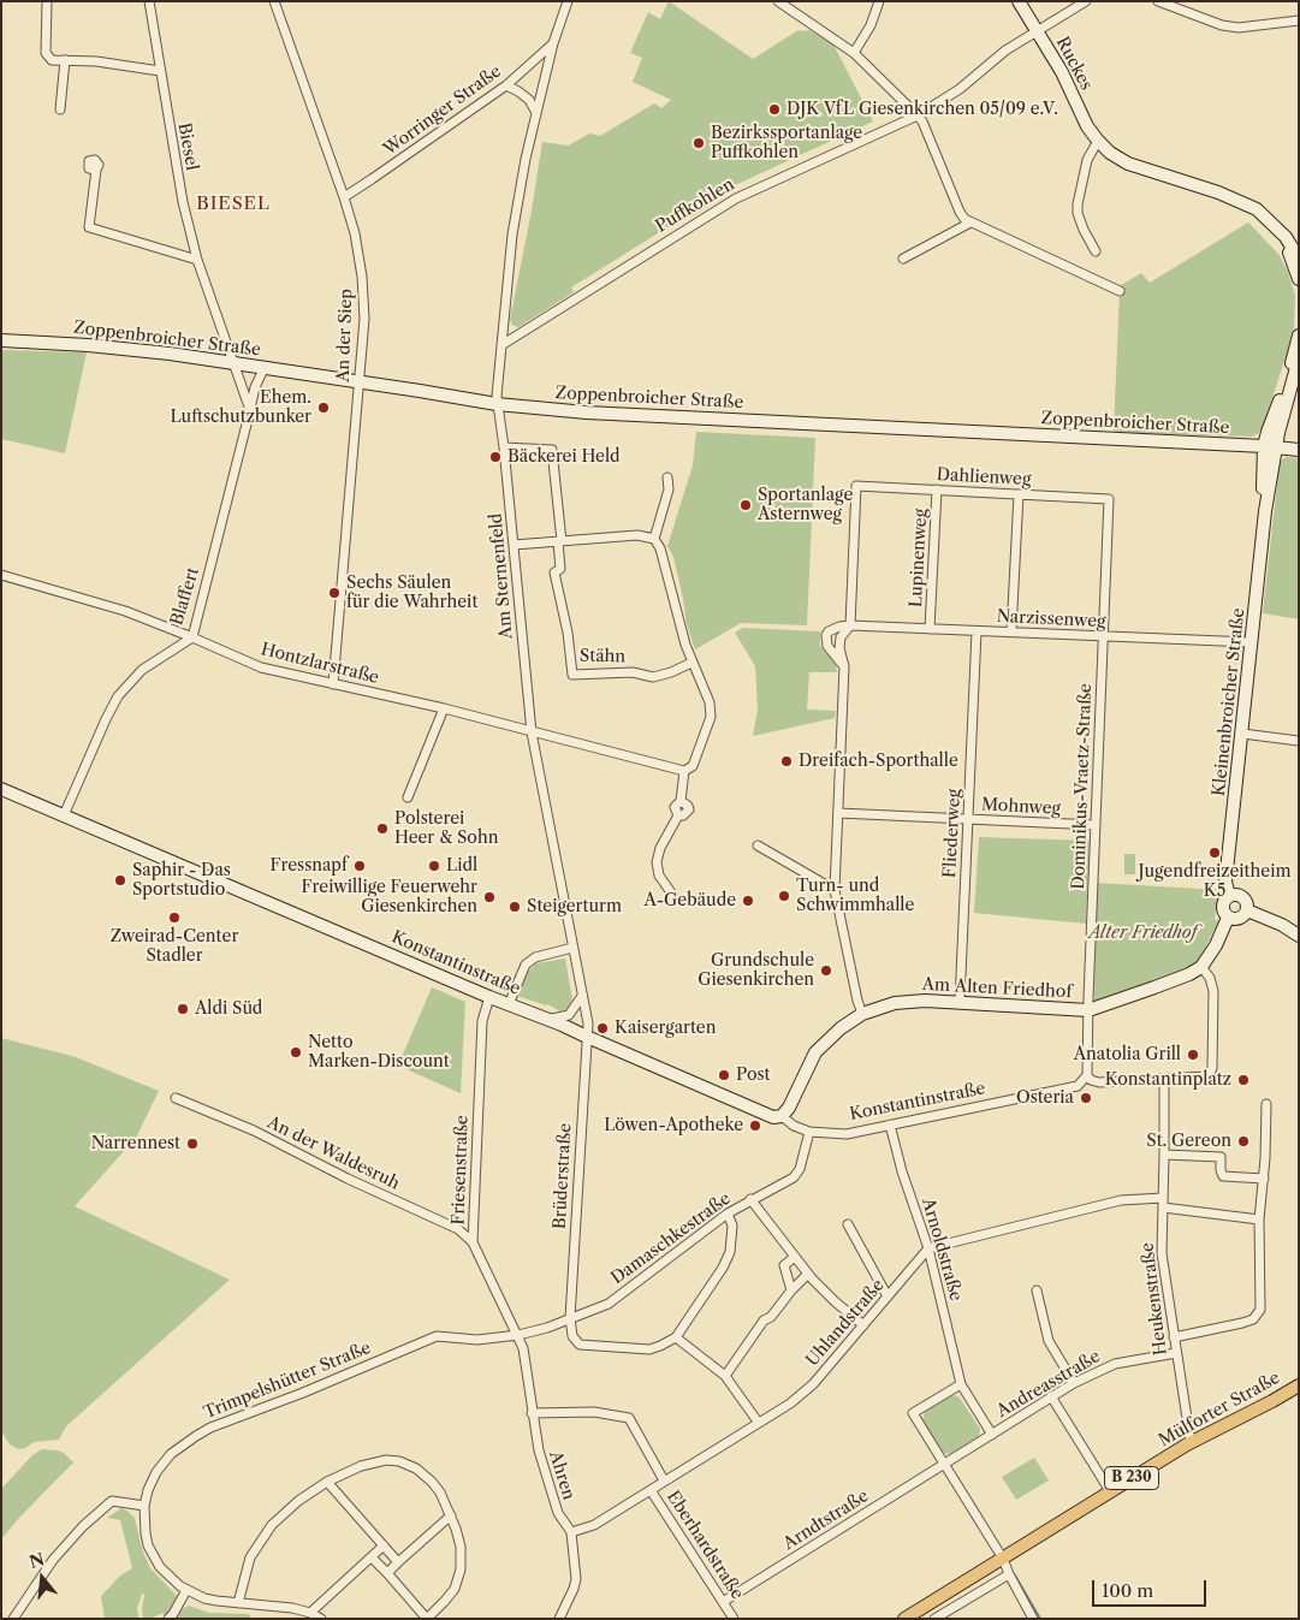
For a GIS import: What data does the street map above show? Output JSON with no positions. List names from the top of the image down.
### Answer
{
  "streets": {
    "main road": [
      "Ruckes",
      "Zoppenbroicher Straße",
      "Kleinenbroicher Straße",
      "Konstantinstraße",
      "Am Alten Friedhof",
      "Mülforter Straße",
      "B 230"
    ],
    "street": [
      "Worringer Straße",
      "Biesel",
      "Puffkohlen",
      "An der Siep",
      "Dahlienweg",
      "Lupinenweg",
      "Am Sternenfeld",
      "Blaffert",
      "Narzissenweg",
      "Stähn",
      "Hontzlarstraße",
      "Dominikus-Vraetz-Straße",
      "Mohnweg",
      "Fliederweg",
      "An der Waldesruh",
      "Friesenstraße",
      "Brüderstraße",
      "Damaschkestraße",
      "Arnoldstraße",
      "Heukenstraße",
      "Uhlandstraße",
      "Trimpelshütter Straße",
      "Andreasstraße",
      "Ahren",
      "Arndtstraße",
      "Eberhardstraße"
    ]
  },
  "crossings": [
    ["Ruckes", "Puffkohlen"],
    ["Worringer Straße", "An der Siep"],
    ["Worringer Straße", "Am Sternenfeld"],
    ["Biesel", "Zoppenbroicher Straße"],
    ["Puffkohlen", "Am Sternenfeld"],
    ["An der Siep", "Zoppenbroicher Straße"],
    ["An der Siep", "Hontzlarstraße"],
    ["Zoppenbroicher Straße", "Am Sternenfeld"],
    ["Zoppenbroicher Straße", "Blaffert"],
    ["Zoppenbroicher Straße", "Kleinenbroicher Straße"],
    ["Dahlienweg", "Lupinenweg"],
    ["Dahlienweg", "Narzissenweg"],
    ["Dahlienweg", "Dominikus-Vraetz-Straße"],
    ["Lupinenweg", "Narzissenweg"],
    ["Am Sternenfeld", "Hontzlarstraße"],
    ["Am Sternenfeld", "Konstantinstraße"],
    ["Am Sternenfeld", "Brüderstraße"],
    ["Blaffert", "Hontzlarstraße"],
    ["Narzissenweg", "Kleinenbroicher Straße"],
    ["Narzissenweg", "Dominikus-Vraetz-Straße"],
    ["Narzissenweg", "Fliederweg"],
    ["Dominikus-Vraetz-Straße", "Mohnweg"],
    ["Dominikus-Vraetz-Straße", "Konstantinstraße"],
    ["Dominikus-Vraetz-Straße", "Am Alten Friedhof"],
    ["Mohnweg", "Fliederweg"],
    ["Fliederweg", "Am Alten Friedhof"],
    ["Konstantinstraße", "Am Alten Friedhof"],
    ["Konstantinstraße", "Friesenstraße"],
    ["Konstantinstraße", "Brüderstraße"],
    ["Konstantinstraße", "Damaschkestraße"],
    ["Konstantinstraße", "Arnoldstraße"],
    ["An der Waldesruh", "Friesenstraße"],
    ["Friesenstraße", "Damaschkestraße"],
    ["Friesenstraße", "Trimpelshütter Straße"],
    ["Friesenstraße", "Ahren"],
    ["Brüderstraße", "Damaschkestraße"],
    ["Damaschkestraße", "Trimpelshütter Straße"],
    ["Damaschkestraße", "Ahren"],
    ["Arnoldstraße", "Uhlandstraße"],
    ["Arnoldstraße", "Andreasstraße"],
    ["Heukenstraße", "Andreasstraße"],
    ["Heukenstraße", "Mülforter Straße"],
    ["Uhlandstraße", "Ahren"],
    ["Uhlandstraße", "Eberhardstraße"],
    ["Trimpelshütter Straße", "Ahren"],
    ["Andreasstraße", "Arndtstraße"],
    ["Arndtstraße", "Eberhardstraße"]
  ],
  "districts": ["BIESEL"],
  "parks": ["Alter Friedhof"],
  "places": [
    "DJK VfL Giesenkirchen 05/09 e.V.",
    "Bezirkssportanlage Puffkohlen",
    "Ehem. Luftschutzbunker",
    "Bäckerei Held",
    "Sportanlage Asternweg",
    "Sechs Säulen für die Wahrheit",
    "Dreifach-Sporthalle",
    "Polsterei Heer & Sohn",
    "Jugendfreizeitheim K5",
    "Fressnapf",
    "Lidl",
    "Saphir - Das Sportstudio",
    "Turn- und Schwimmhalle",
    "Freiwillige Feuerwehr Giesenkirchen",
    "A-Gebäude",
    "Steigerturm",
    "Zweirad-Center Stadler",
    "Grundschule Giesenkirchen",
    "Aldi Süd",
    "Kaisergarten",
    "Netto Marken-Discount",
    "Anatolia Grill",
    "Post",
    "Konstantinplatz",
    "Osteria",
    "Löwen-Apotheke",
    "St. Gereon",
    "Narrennest"
  ],
  "scale_bar": "100 m",
  "north": "top"
}
